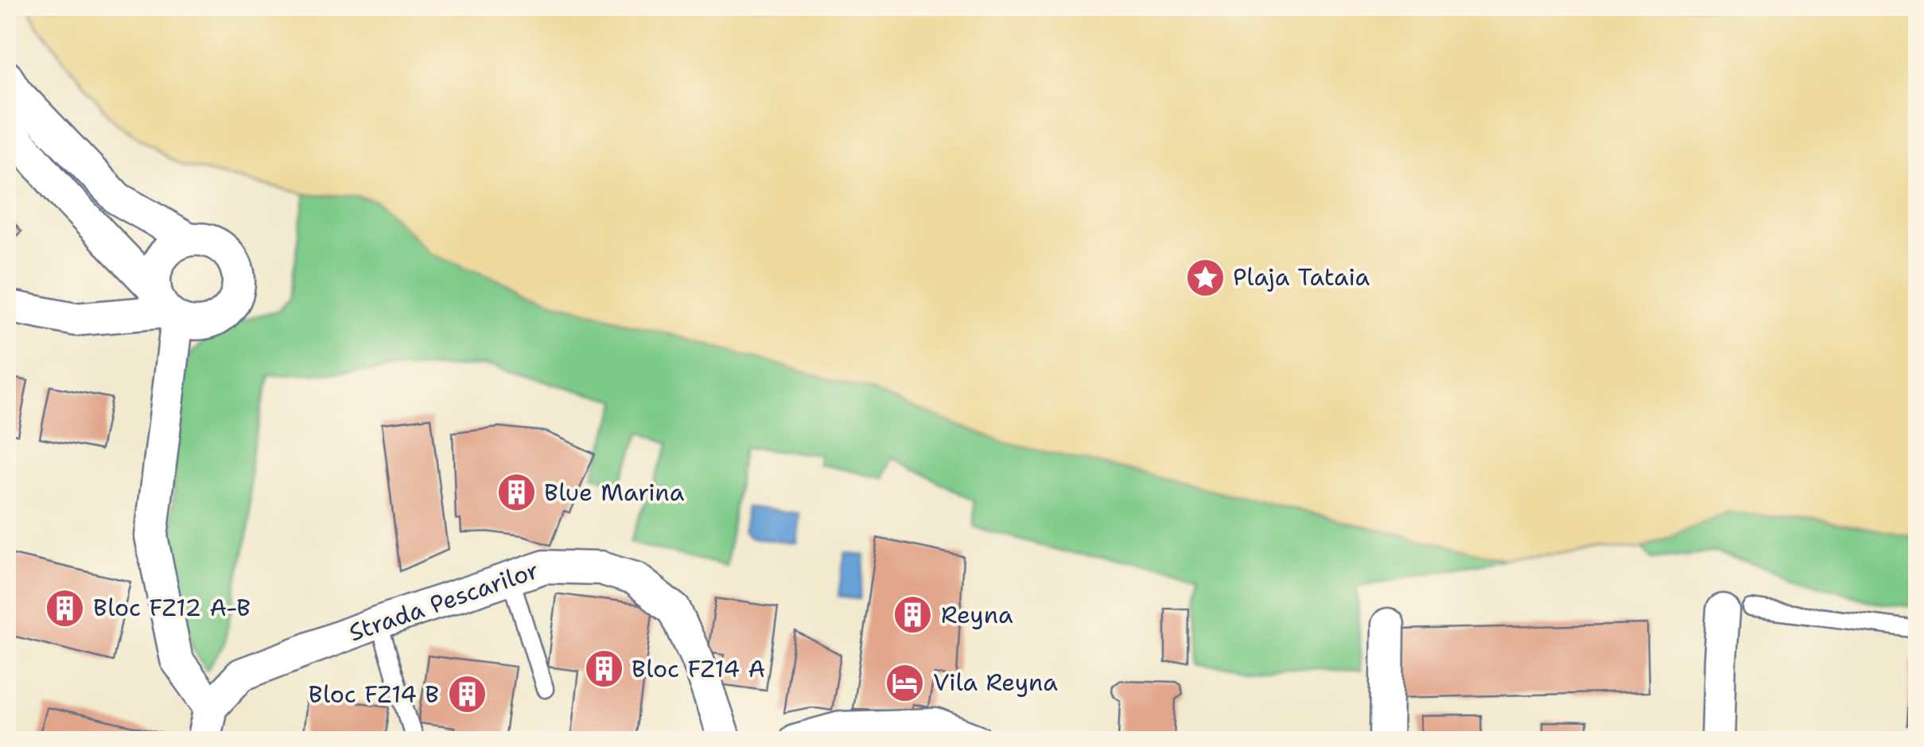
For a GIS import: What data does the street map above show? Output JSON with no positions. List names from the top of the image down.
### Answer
{
  "streets": {
    "street": ["Strada Pescarilor"]
  },
  "places": {
    "place": ["Plaja Tataia"],
    "building": [
      "Blue Marina",
      "Bloc FZ12 A-B",
      "Reyna",
      "Bloc FZ14 A",
      "Bloc FZ14 B"
    ],
    "hotel": ["Vila Reyna"]
  }
}
